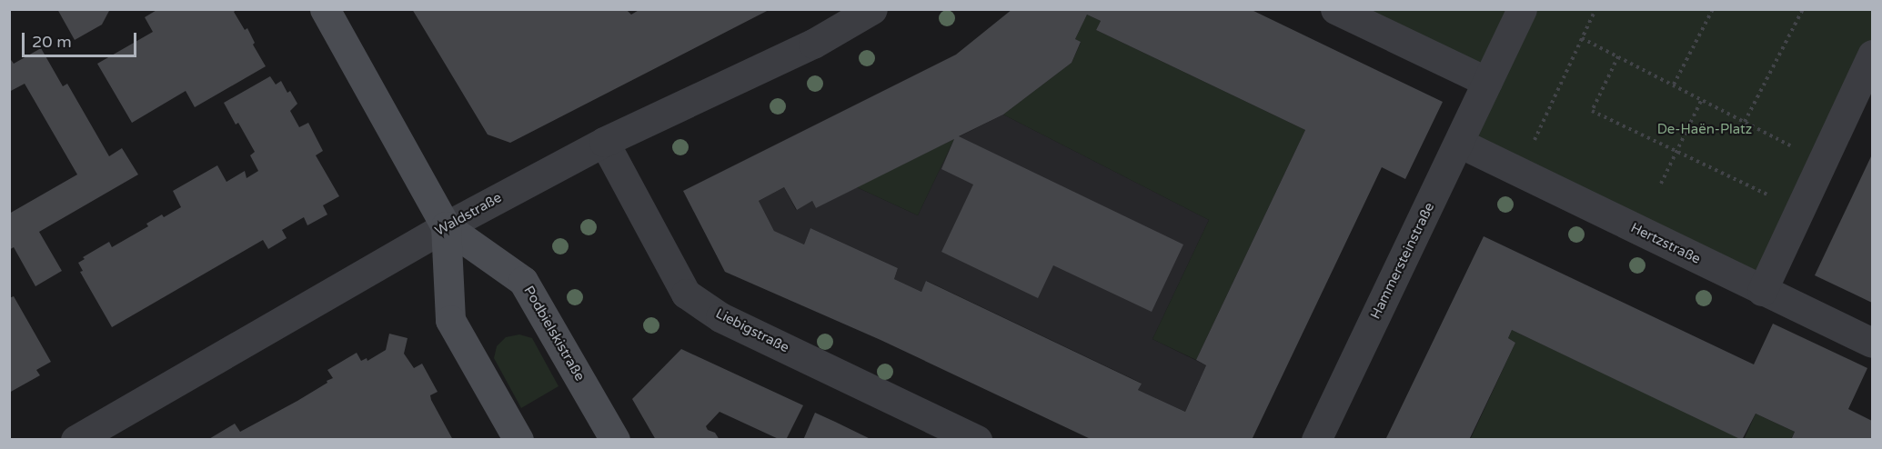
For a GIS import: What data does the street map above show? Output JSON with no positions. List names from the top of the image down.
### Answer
{
  "streets": {
    "main road": ["Podbielskistraße"],
    "street": [
      "Waldstraße",
      "Hertzstraße",
      "Hammersteinstraße",
      "Liebigstraße"
    ]
  },
  "crossings": [
    ["Waldstraße", "Liebigstraße"],
    ["Waldstraße", "Podbielskistraße"],
    ["Hertzstraße", "Hammersteinstraße"]
  ],
  "parks": ["De-Haën-Platz"],
  "scale_bar": "20 m"
}
